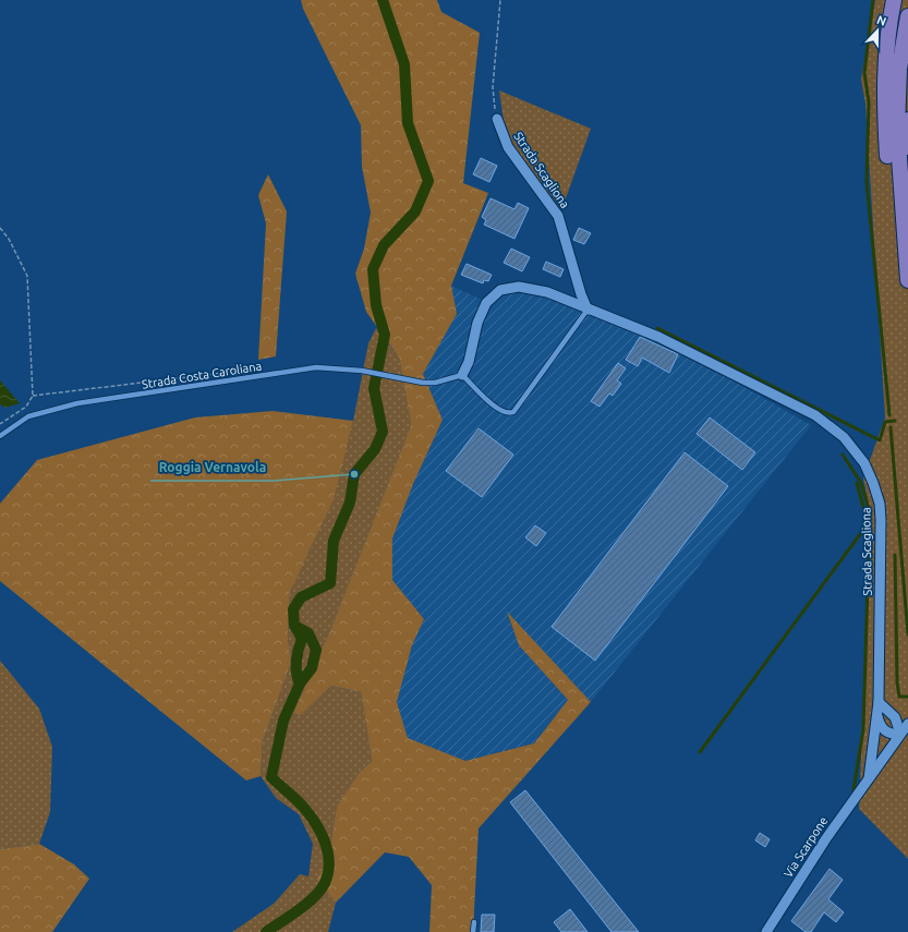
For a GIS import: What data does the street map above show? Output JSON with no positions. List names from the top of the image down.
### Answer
{
  "streets": {
    "street": ["Strada Scagliona", "Via Scarpone"],
    "lane": ["Strada Costa Caroliana"]
  },
  "crossings": [
    ["Strada Scagliona", "Strada Costa Caroliana"],
    ["Strada Scagliona", "Via Scarpone"]
  ],
  "places": ["Roggia Vernavola"],
  "north": "top"
}
